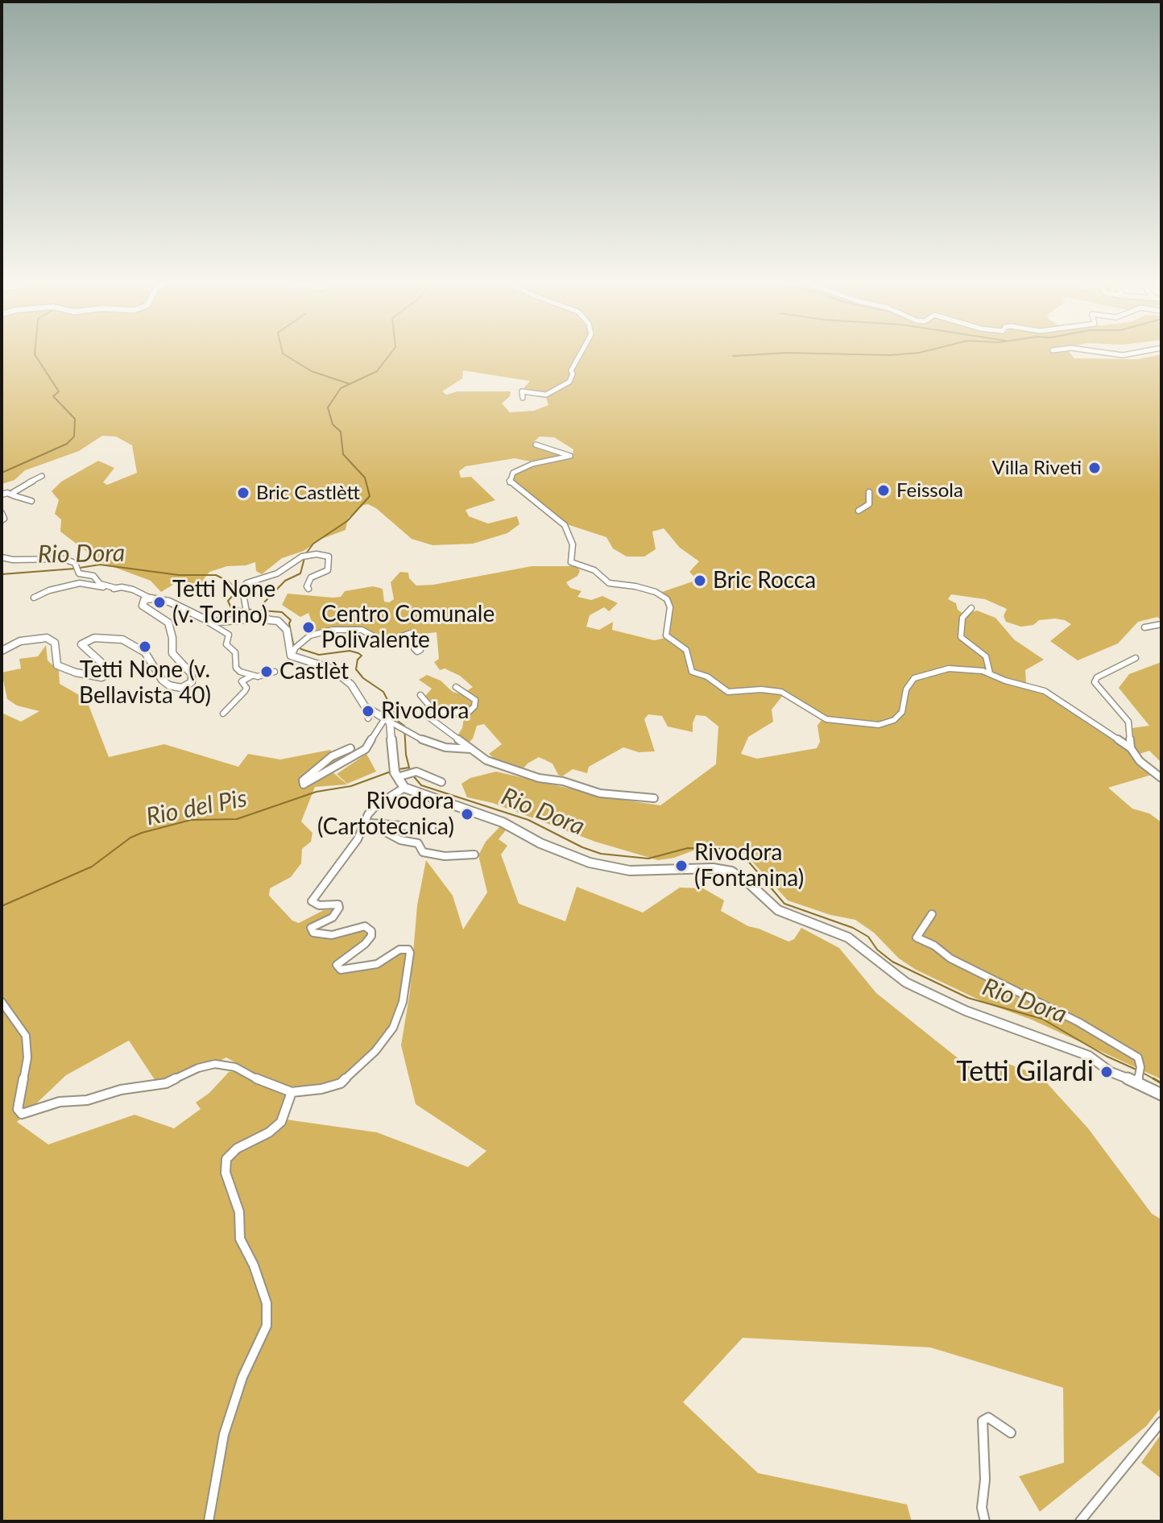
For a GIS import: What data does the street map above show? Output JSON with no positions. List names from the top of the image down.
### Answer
{
  "water": ["Rio Dora", "Rio del Pis"],
  "places": [
    "Villa Riveti",
    "Feissola",
    "Bric Castlètt",
    "Bric Rocca",
    "Tetti None (v. Torino)",
    "Centro Comunale Polivalente",
    "Tetti None (v. Bellavista 40)",
    "Castlèt",
    "Rivodora",
    "Rivodora (Cartotecnica)",
    "Rivodora (Fontanina)",
    "Tetti Gilardi"
  ]
}
